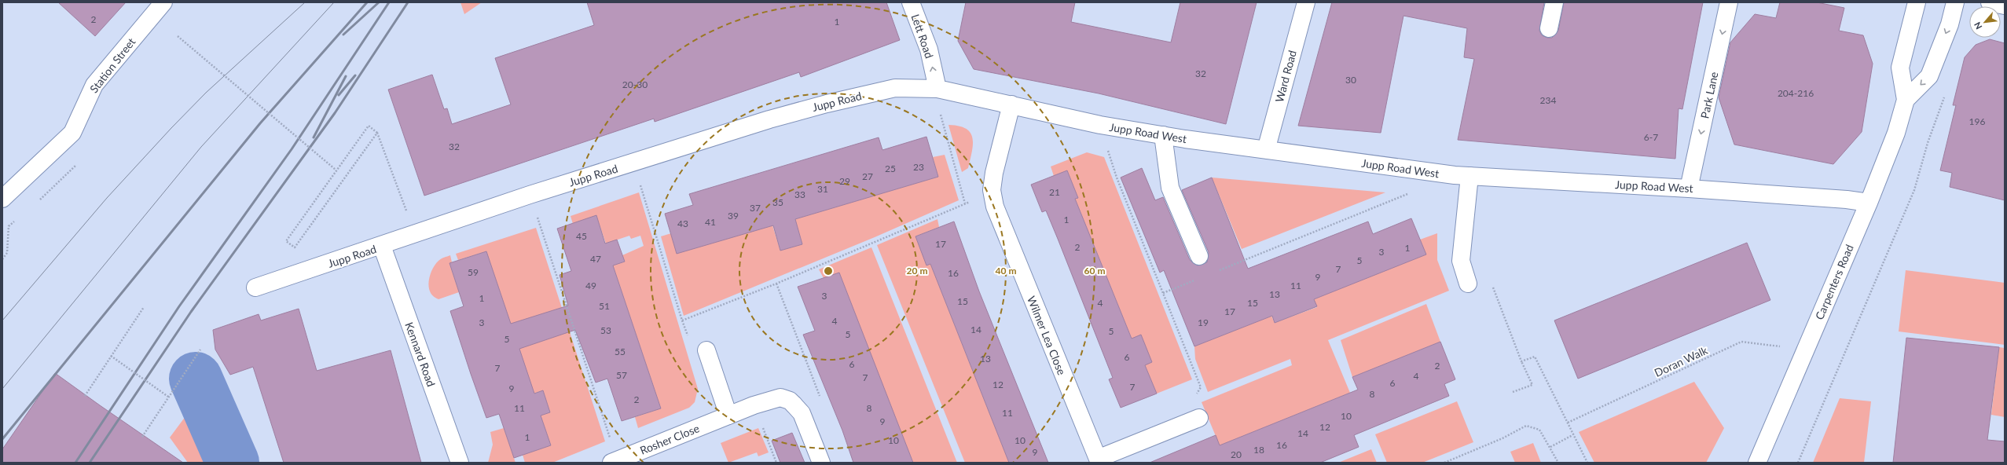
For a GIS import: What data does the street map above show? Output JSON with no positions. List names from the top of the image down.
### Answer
{
  "streets": {
    "street": [
      "Lett Road",
      "Station Street",
      "Ward Road",
      "Park Lane",
      "Jupp Road",
      "Jupp Road West",
      "Carpenters Road",
      "Wilmer Lea Close",
      "Kennard Road",
      "Rosher Close"
    ],
    "path": ["Doran Walk"]
  },
  "crossings": [
    ["Lett Road", "Jupp Road"],
    ["Lett Road", "Jupp Road West"],
    ["Ward Road", "Jupp Road West"],
    ["Park Lane", "Jupp Road West"],
    ["Jupp Road", "Jupp Road West"],
    ["Jupp Road", "Kennard Road"],
    ["Jupp Road West", "Carpenters Road"],
    ["Jupp Road West", "Wilmer Lea Close"],
    ["Carpenters Road", "Doran Walk"]
  ],
  "one_way": ["Lett Road", "Park Lane"],
  "house_numbers": [
    "2",
    "1",
    "32",
    "30",
    "20-30",
    "204-216",
    "234",
    "196",
    "6-7",
    "32",
    "23",
    "25",
    "27",
    "29",
    "31",
    "21",
    "33",
    "35",
    "37",
    "39",
    "1",
    "41",
    "43",
    "45",
    "17",
    "2",
    "1",
    "3",
    "47",
    "5",
    "7",
    "59",
    "16",
    "9",
    "49",
    "11",
    "13",
    "3",
    "1",
    "15",
    "4",
    "15",
    "51",
    "17",
    "4",
    "3",
    "19",
    "14",
    "53",
    "5",
    "5",
    "5",
    "55",
    "6",
    "13",
    "6",
    "2",
    "7",
    "57",
    "4",
    "7",
    "6",
    "12",
    "7",
    "9",
    "8",
    "2",
    "11",
    "8",
    "11",
    "10",
    "9",
    "12",
    "14",
    "1",
    "10",
    "10",
    "16",
    "18",
    "9",
    "20"
  ],
  "north": "bottom left",
  "rings": ["20 m", "40 m", "60 m"]
}
